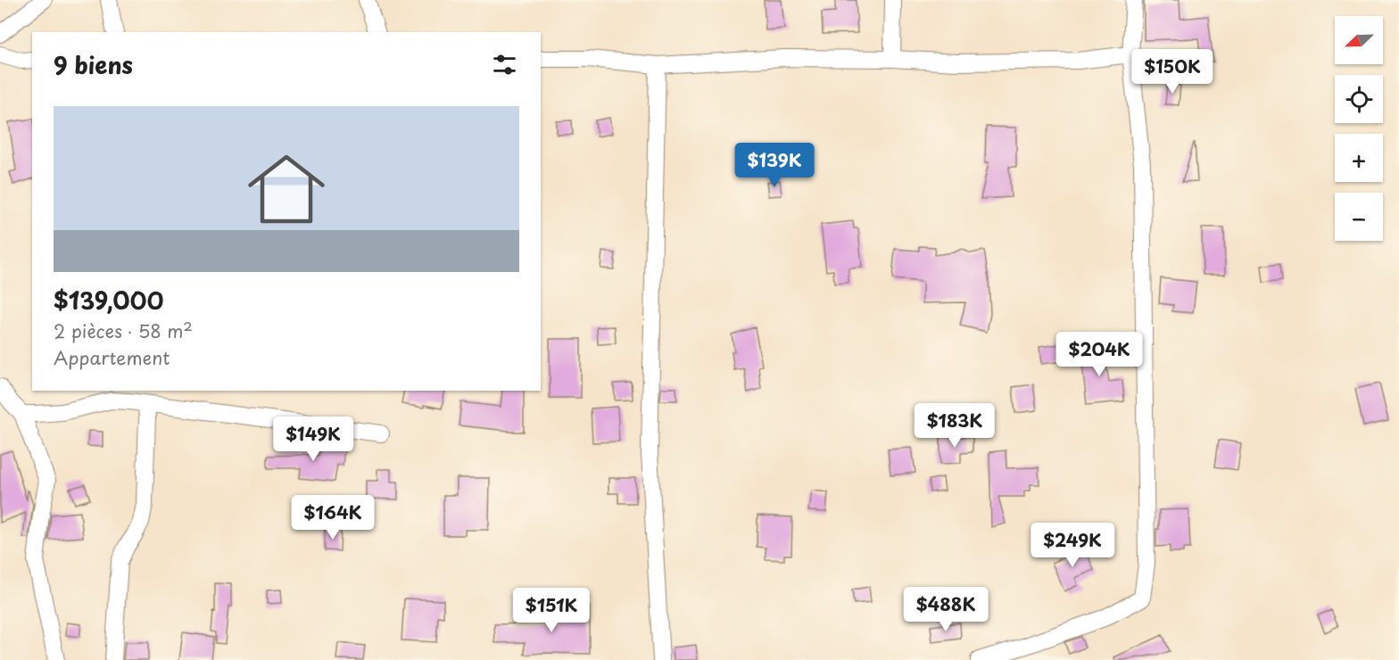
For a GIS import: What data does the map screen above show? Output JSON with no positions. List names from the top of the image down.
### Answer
{
  "north": "bottom left",
  "page": {
    "map_buttons": ["+", "−"],
    "heading": "9 biens",
    "price": [
      "$150K",
      "$139K",
      "$204K",
      "$183K",
      "$149K",
      "$164K",
      "$249K",
      "$488K",
      "$151K"
    ],
    "list": [
      {
        "name": "$139,000",
        "note": "2 pièces · 58 m² · Appartement"
      }
    ]
  }
}
